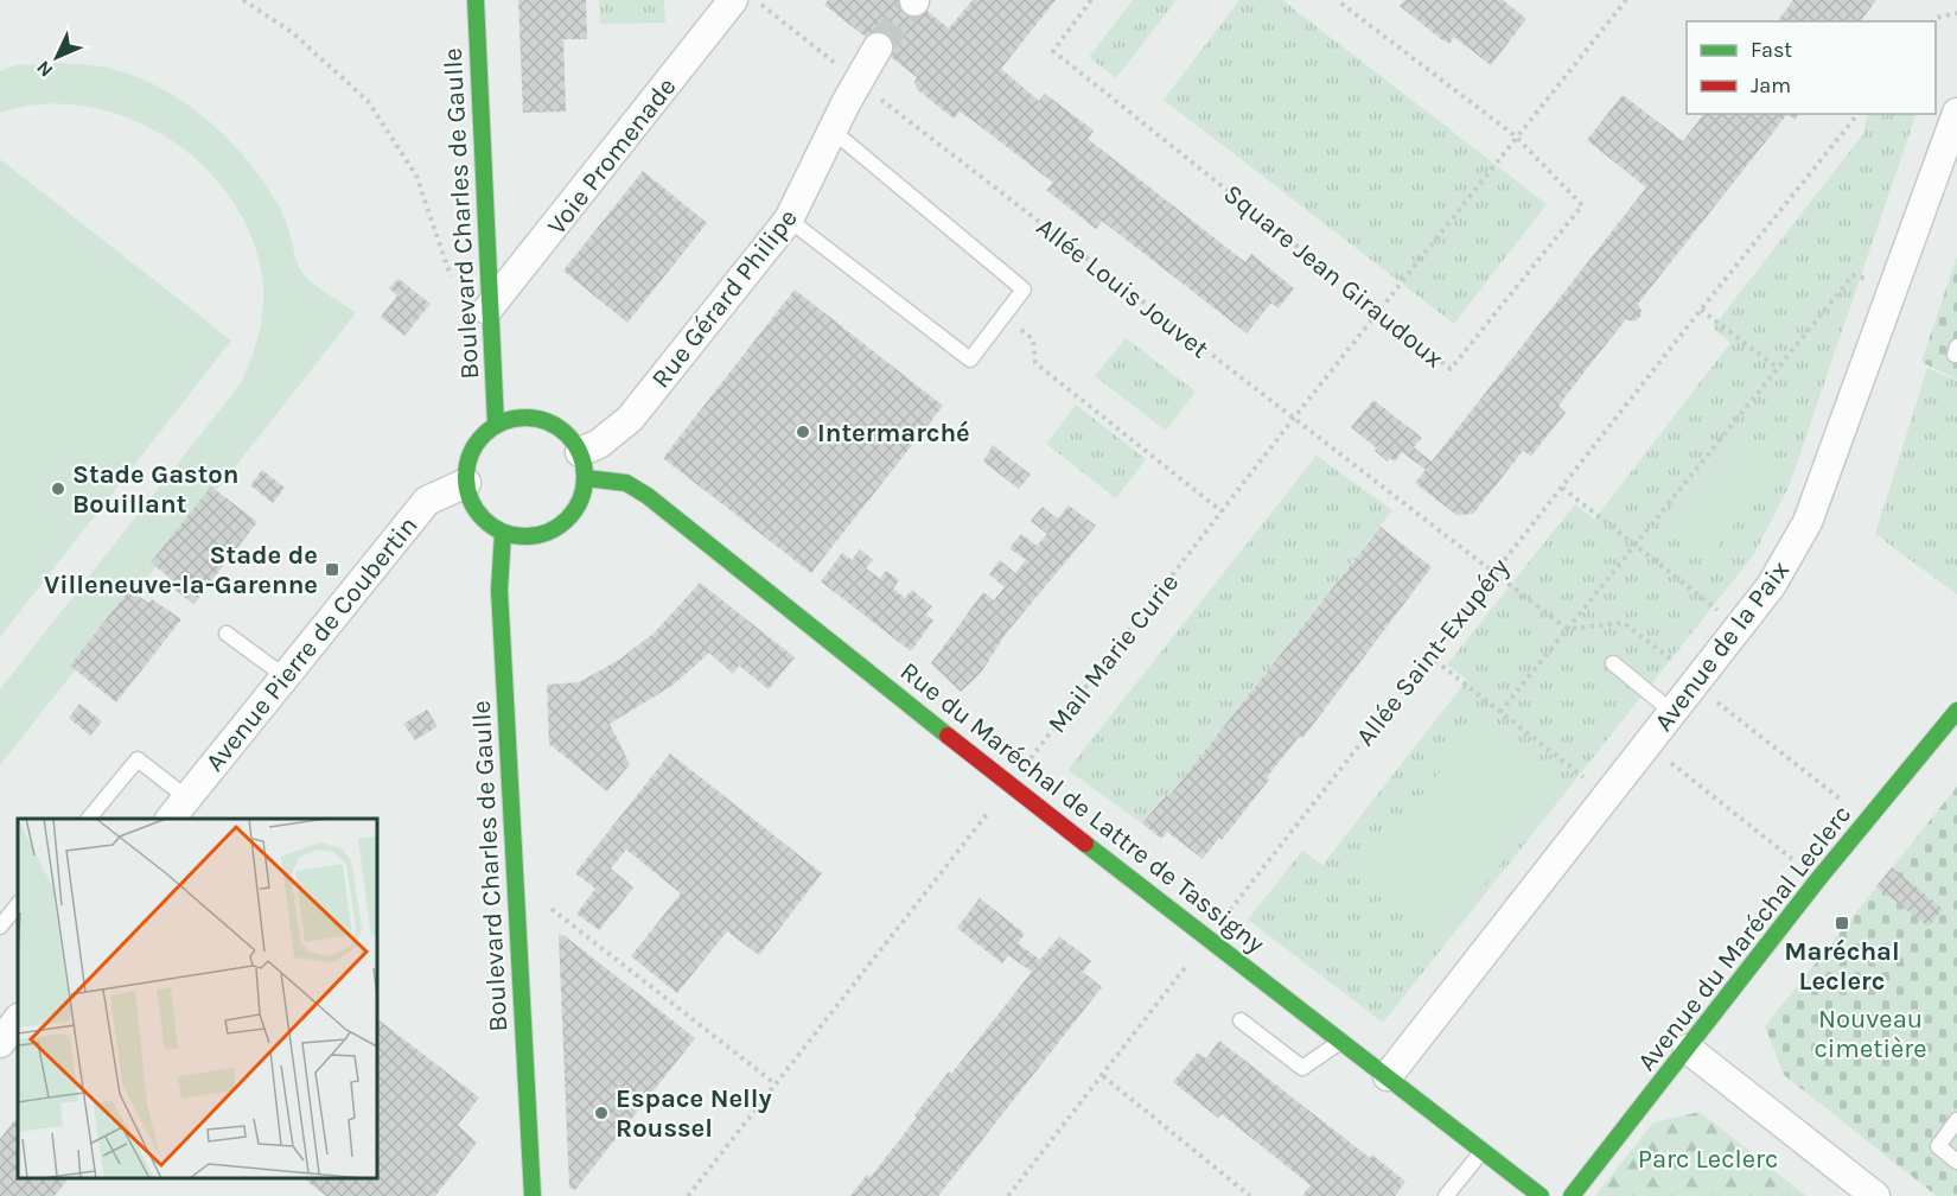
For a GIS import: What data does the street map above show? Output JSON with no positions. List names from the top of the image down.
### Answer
{
  "streets": {
    "main road": ["Boulevard Charles de Gaulle", "Rue du Maréchal de Lattre de Tassigny", "Avenue du Maréchal Leclerc"],
    "street": [
      "Voie Promenade",
      "Rue Gérard Philipe",
      "Avenue Pierre de Coubertin",
      "Avenue de la Paix"
    ],
    "path": [
      "Square Jean Giraudoux",
      "Allée Louis Jouvet",
      "Allée Saint-Exupéry",
      "Mail Marie Curie"
    ]
  },
  "crossings": [
    ["Voie Promenade", "Boulevard Charles de Gaulle"],
    ["Boulevard Charles de Gaulle", "Rue Gérard Philipe"],
    ["Boulevard Charles de Gaulle", "Avenue Pierre de Coubertin"],
    ["Boulevard Charles de Gaulle", "Rue du Maréchal de Lattre de Tassigny"],
    ["Square Jean Giraudoux", "Mail Marie Curie"],
    ["Allée Louis Jouvet", "Rue Gérard Philipe"],
    ["Allée Louis Jouvet", "Allée Saint-Exupéry"],
    ["Allée Louis Jouvet", "Mail Marie Curie"],
    ["Rue Gérard Philipe", "Avenue Pierre de Coubertin"],
    ["Rue Gérard Philipe", "Rue du Maréchal de Lattre de Tassigny"],
    ["Avenue Pierre de Coubertin", "Rue du Maréchal de Lattre de Tassigny"],
    ["Avenue de la Paix", "Rue du Maréchal de Lattre de Tassigny"],
    ["Allée Saint-Exupéry", "Rue du Maréchal de Lattre de Tassigny"],
    ["Mail Marie Curie", "Rue du Maréchal de Lattre de Tassigny"]
  ],
  "parks": ["Nouveau cimetière", "Parc Leclerc"],
  "places": {
    "other": ["Intermarché", "Stade Gaston Bouillant", "Espace Nelly Roussel"],
    "transit": ["Stade de Villeneuve-la-Garenne", "Maréchal Leclerc"]
  },
  "legend": ["Fast", "Jam"],
  "north": "bottom left"
}
